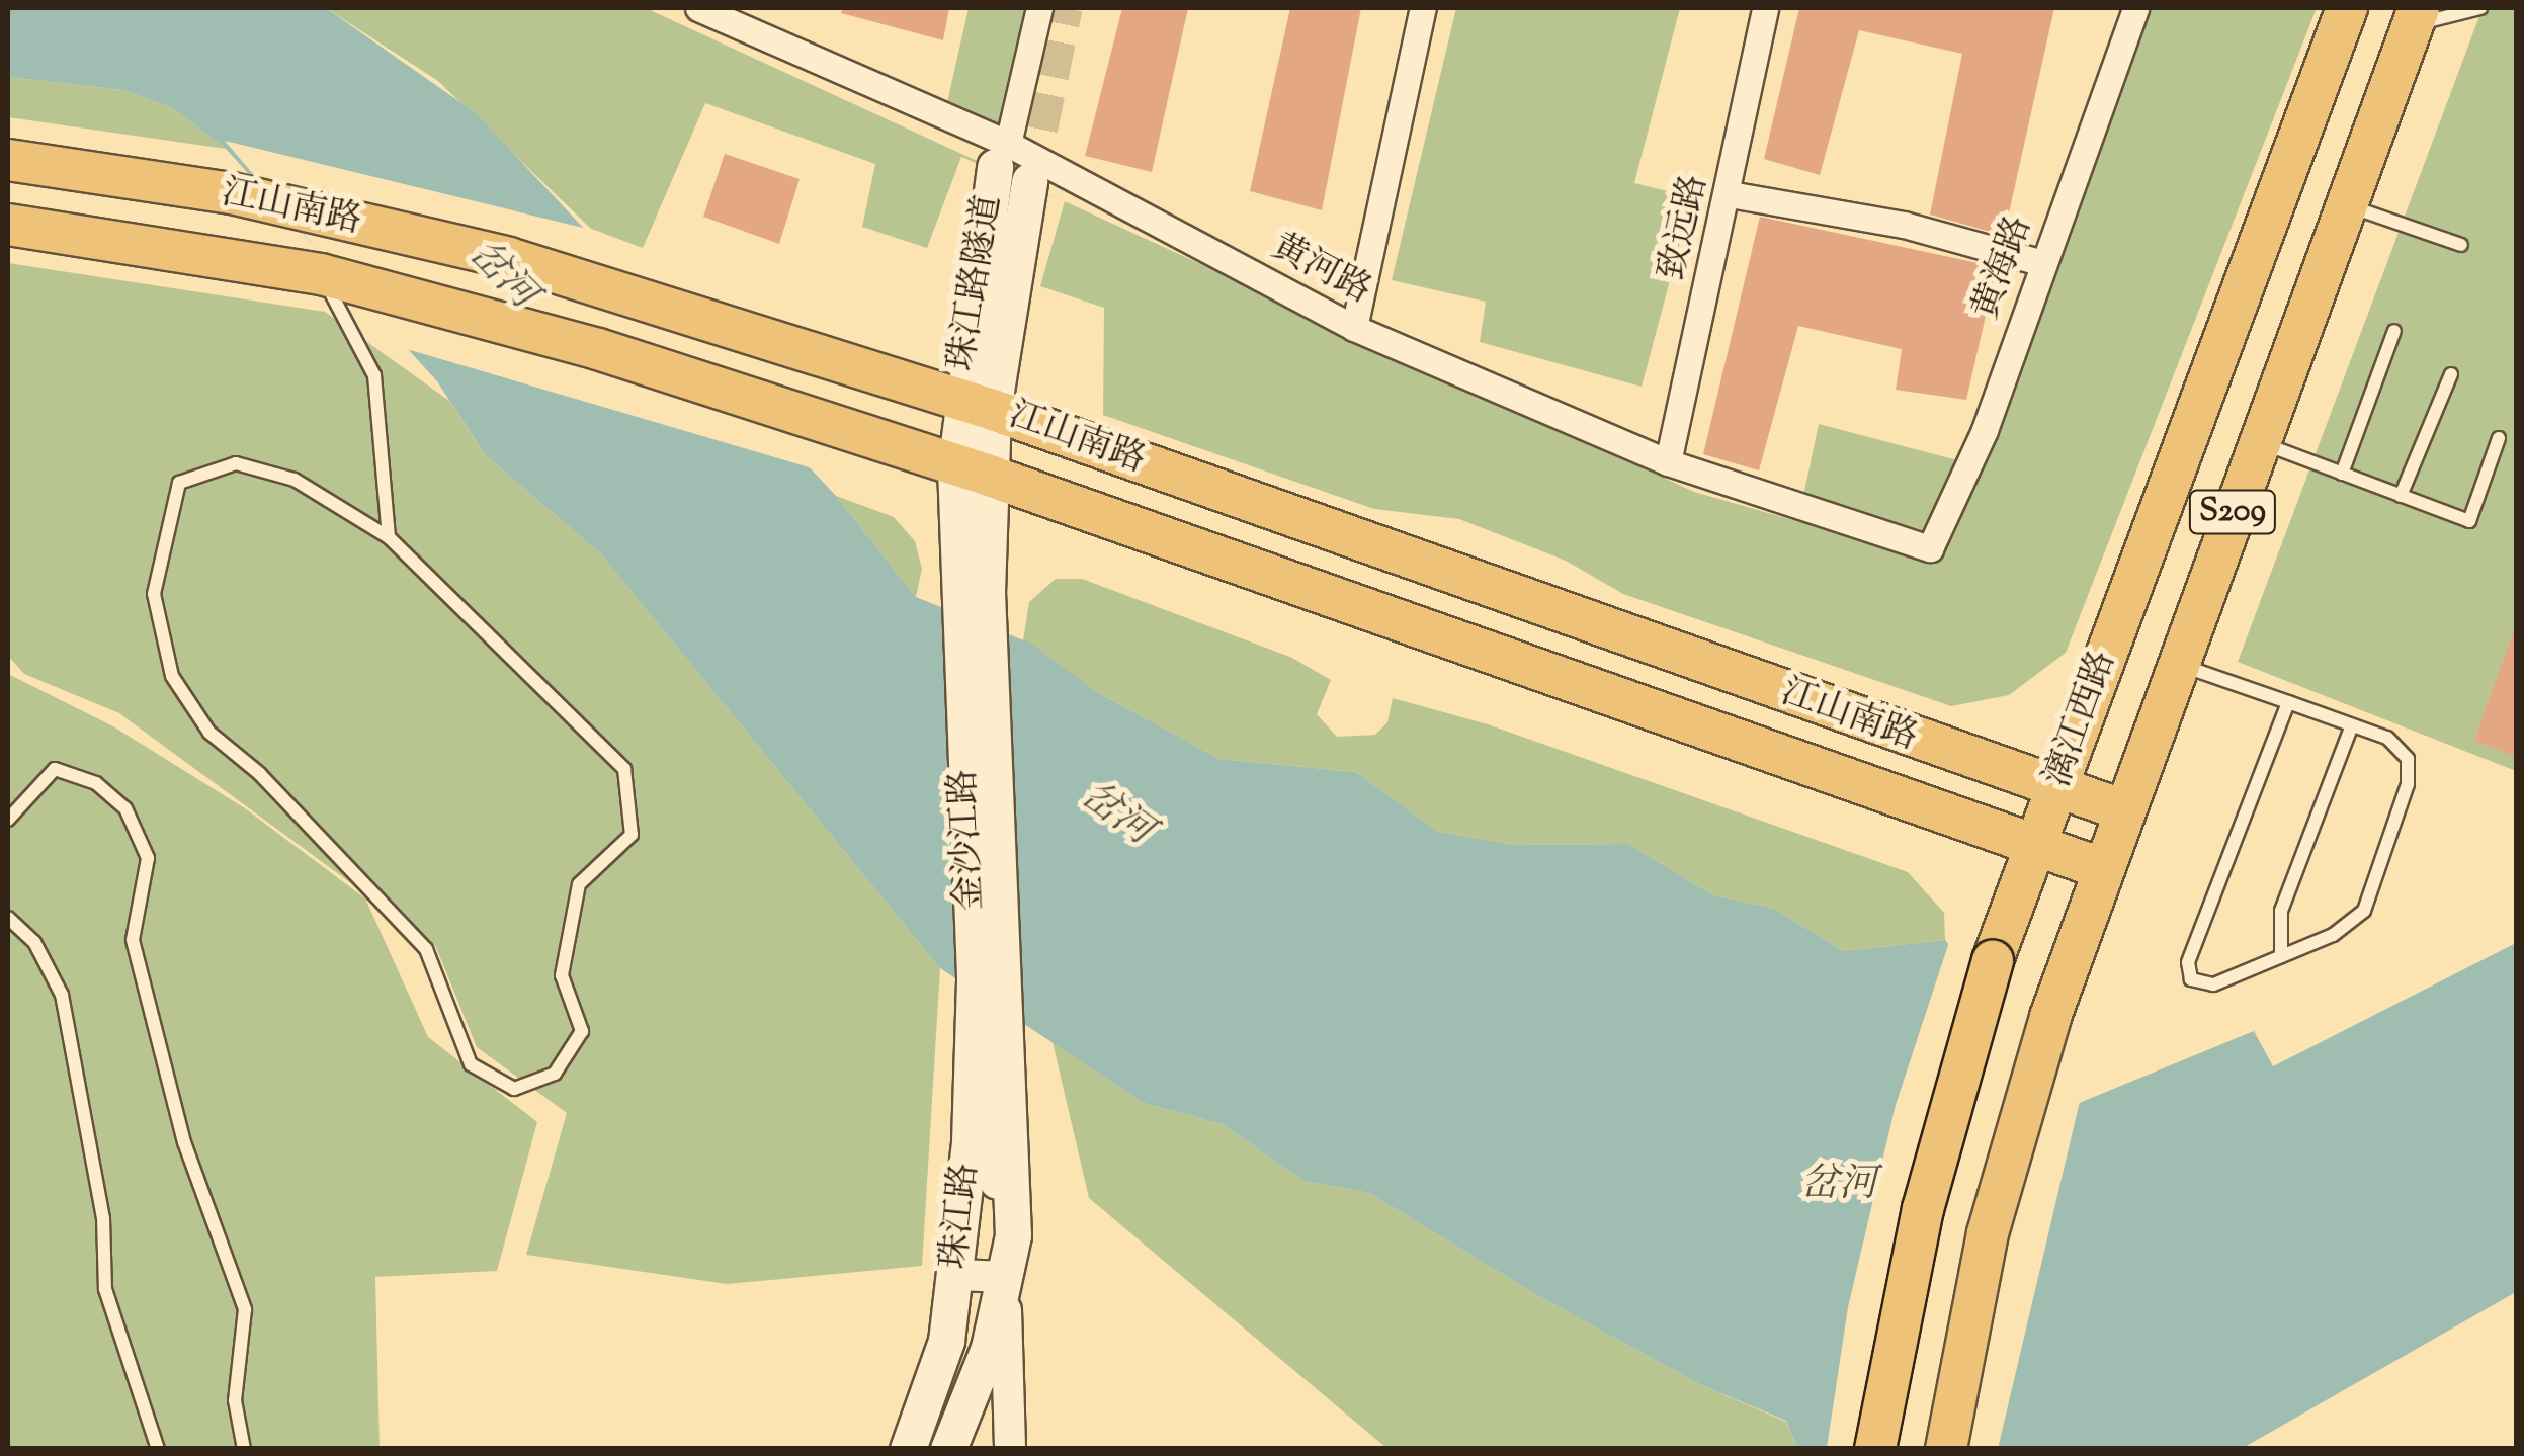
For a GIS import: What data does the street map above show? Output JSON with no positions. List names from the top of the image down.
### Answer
{
  "streets": {
    "main road": [
      "江山南路",
      "珠江路隧道",
      "S209",
      "漓江西路",
      "金沙江路",
      "珠江路"
    ],
    "street": ["致远路", "黄海路", "黄河路"]
  },
  "crossings": [
    ["江山南路", "珠江路隧道"],
    ["江山南路", "漓江西路"],
    ["江山南路", "金沙江路"],
    ["致远路", "黄河路"],
    ["黄海路", "黄河路"],
    ["黄河路", "珠江路隧道"],
    ["珠江路隧道", "金沙江路"],
    ["金沙江路", "珠江路"]
  ],
  "water": ["岔河"]
}
